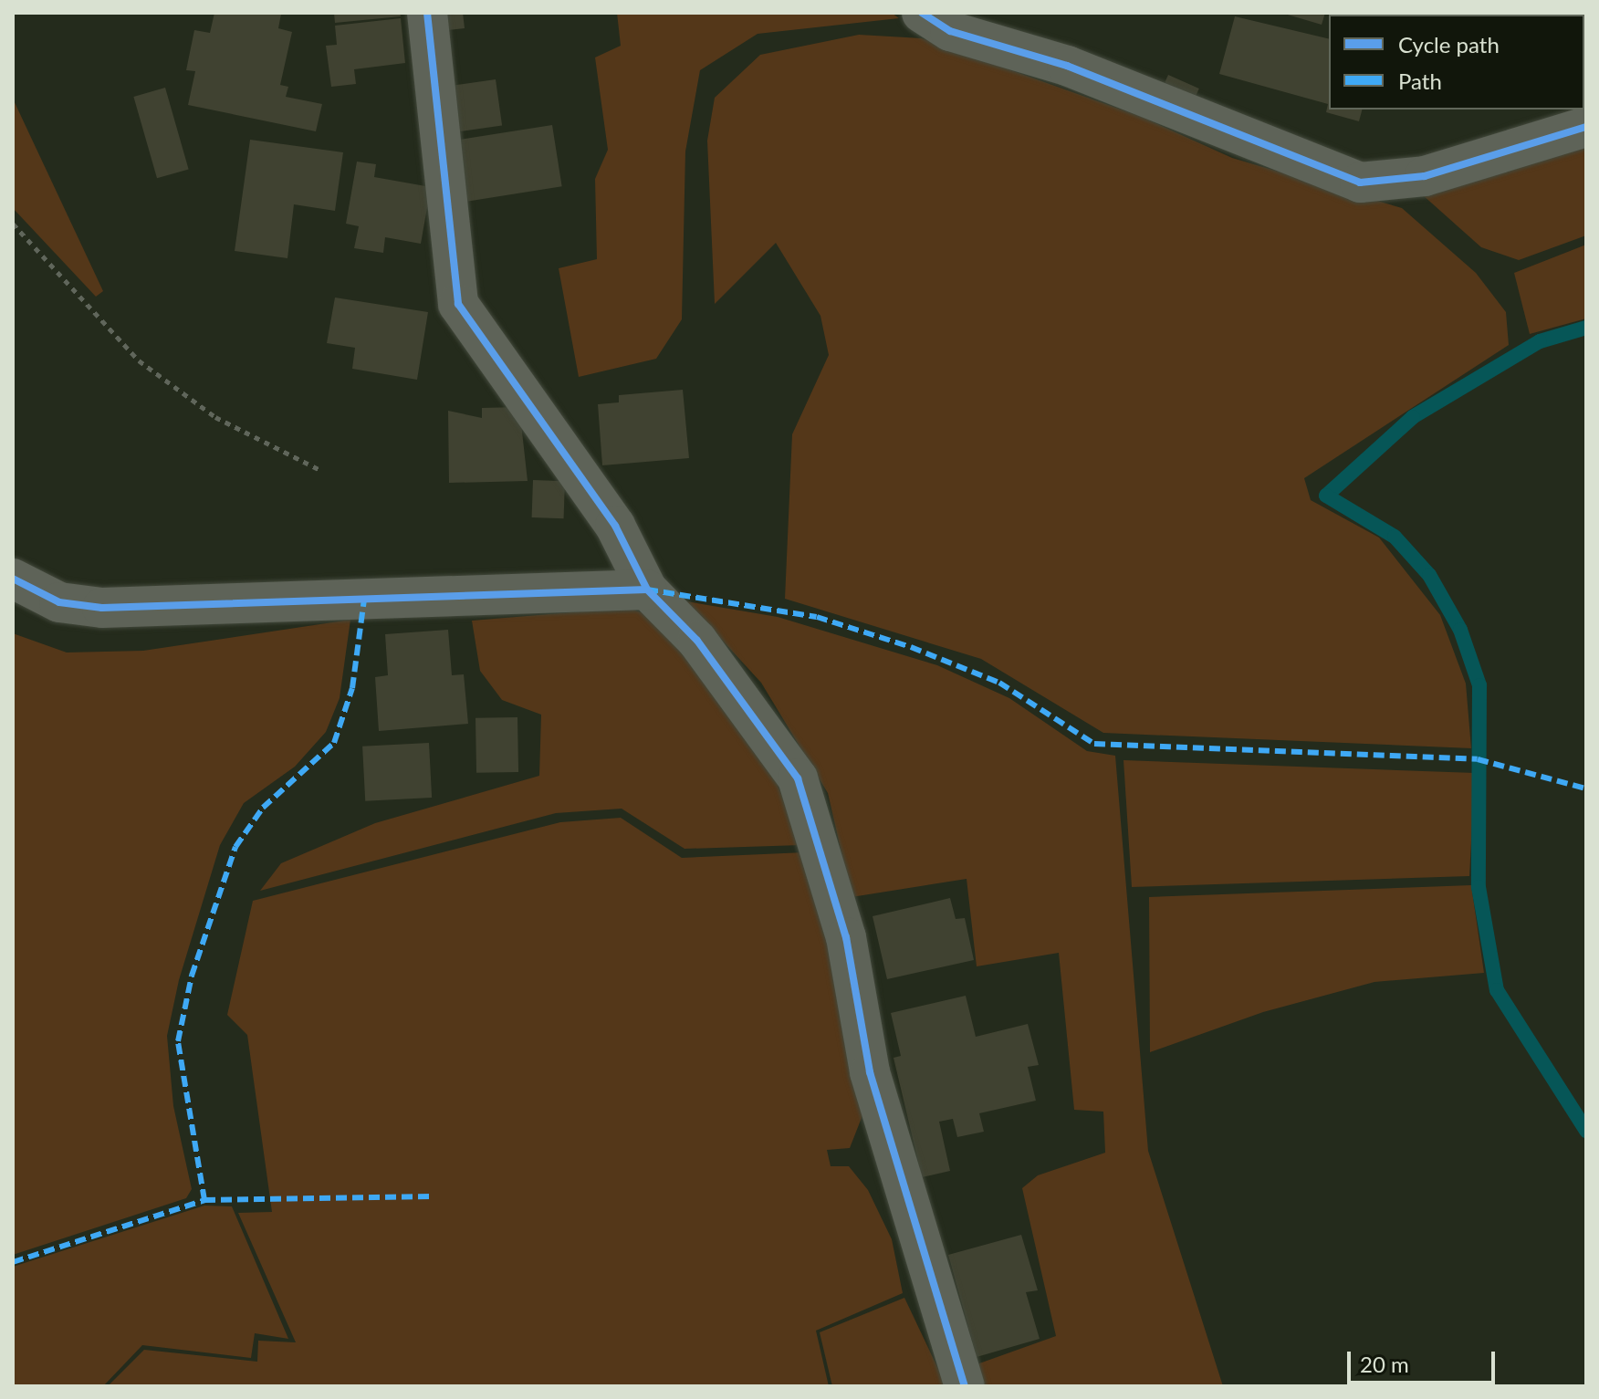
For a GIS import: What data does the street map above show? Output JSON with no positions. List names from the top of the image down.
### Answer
{
  "legend": ["Cycle path", "Path"],
  "scale_bar": "20 m"
}
